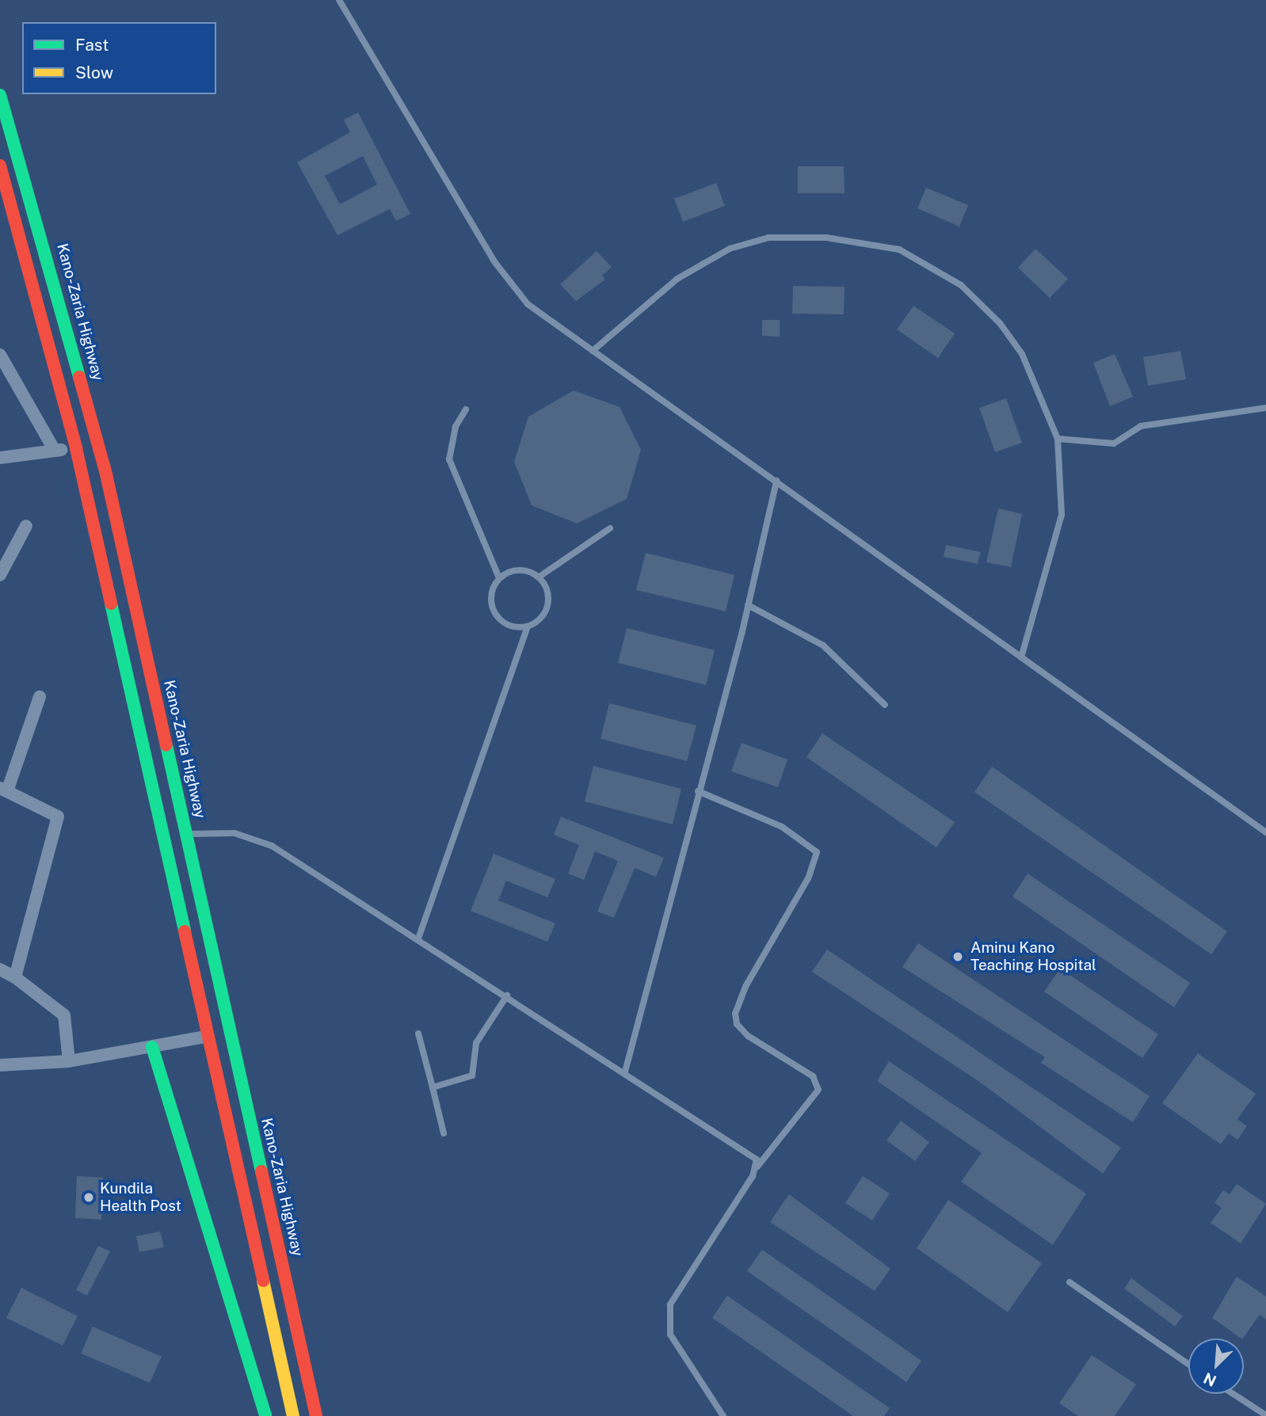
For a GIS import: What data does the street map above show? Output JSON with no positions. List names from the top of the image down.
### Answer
{
  "streets": {
    "main road": ["Kano-Zaria Highway"]
  },
  "places": ["Aminu Kano Teaching Hospital", "Kundila Health Post"],
  "legend": ["Fast", "Slow"],
  "north": "bottom left"
}
